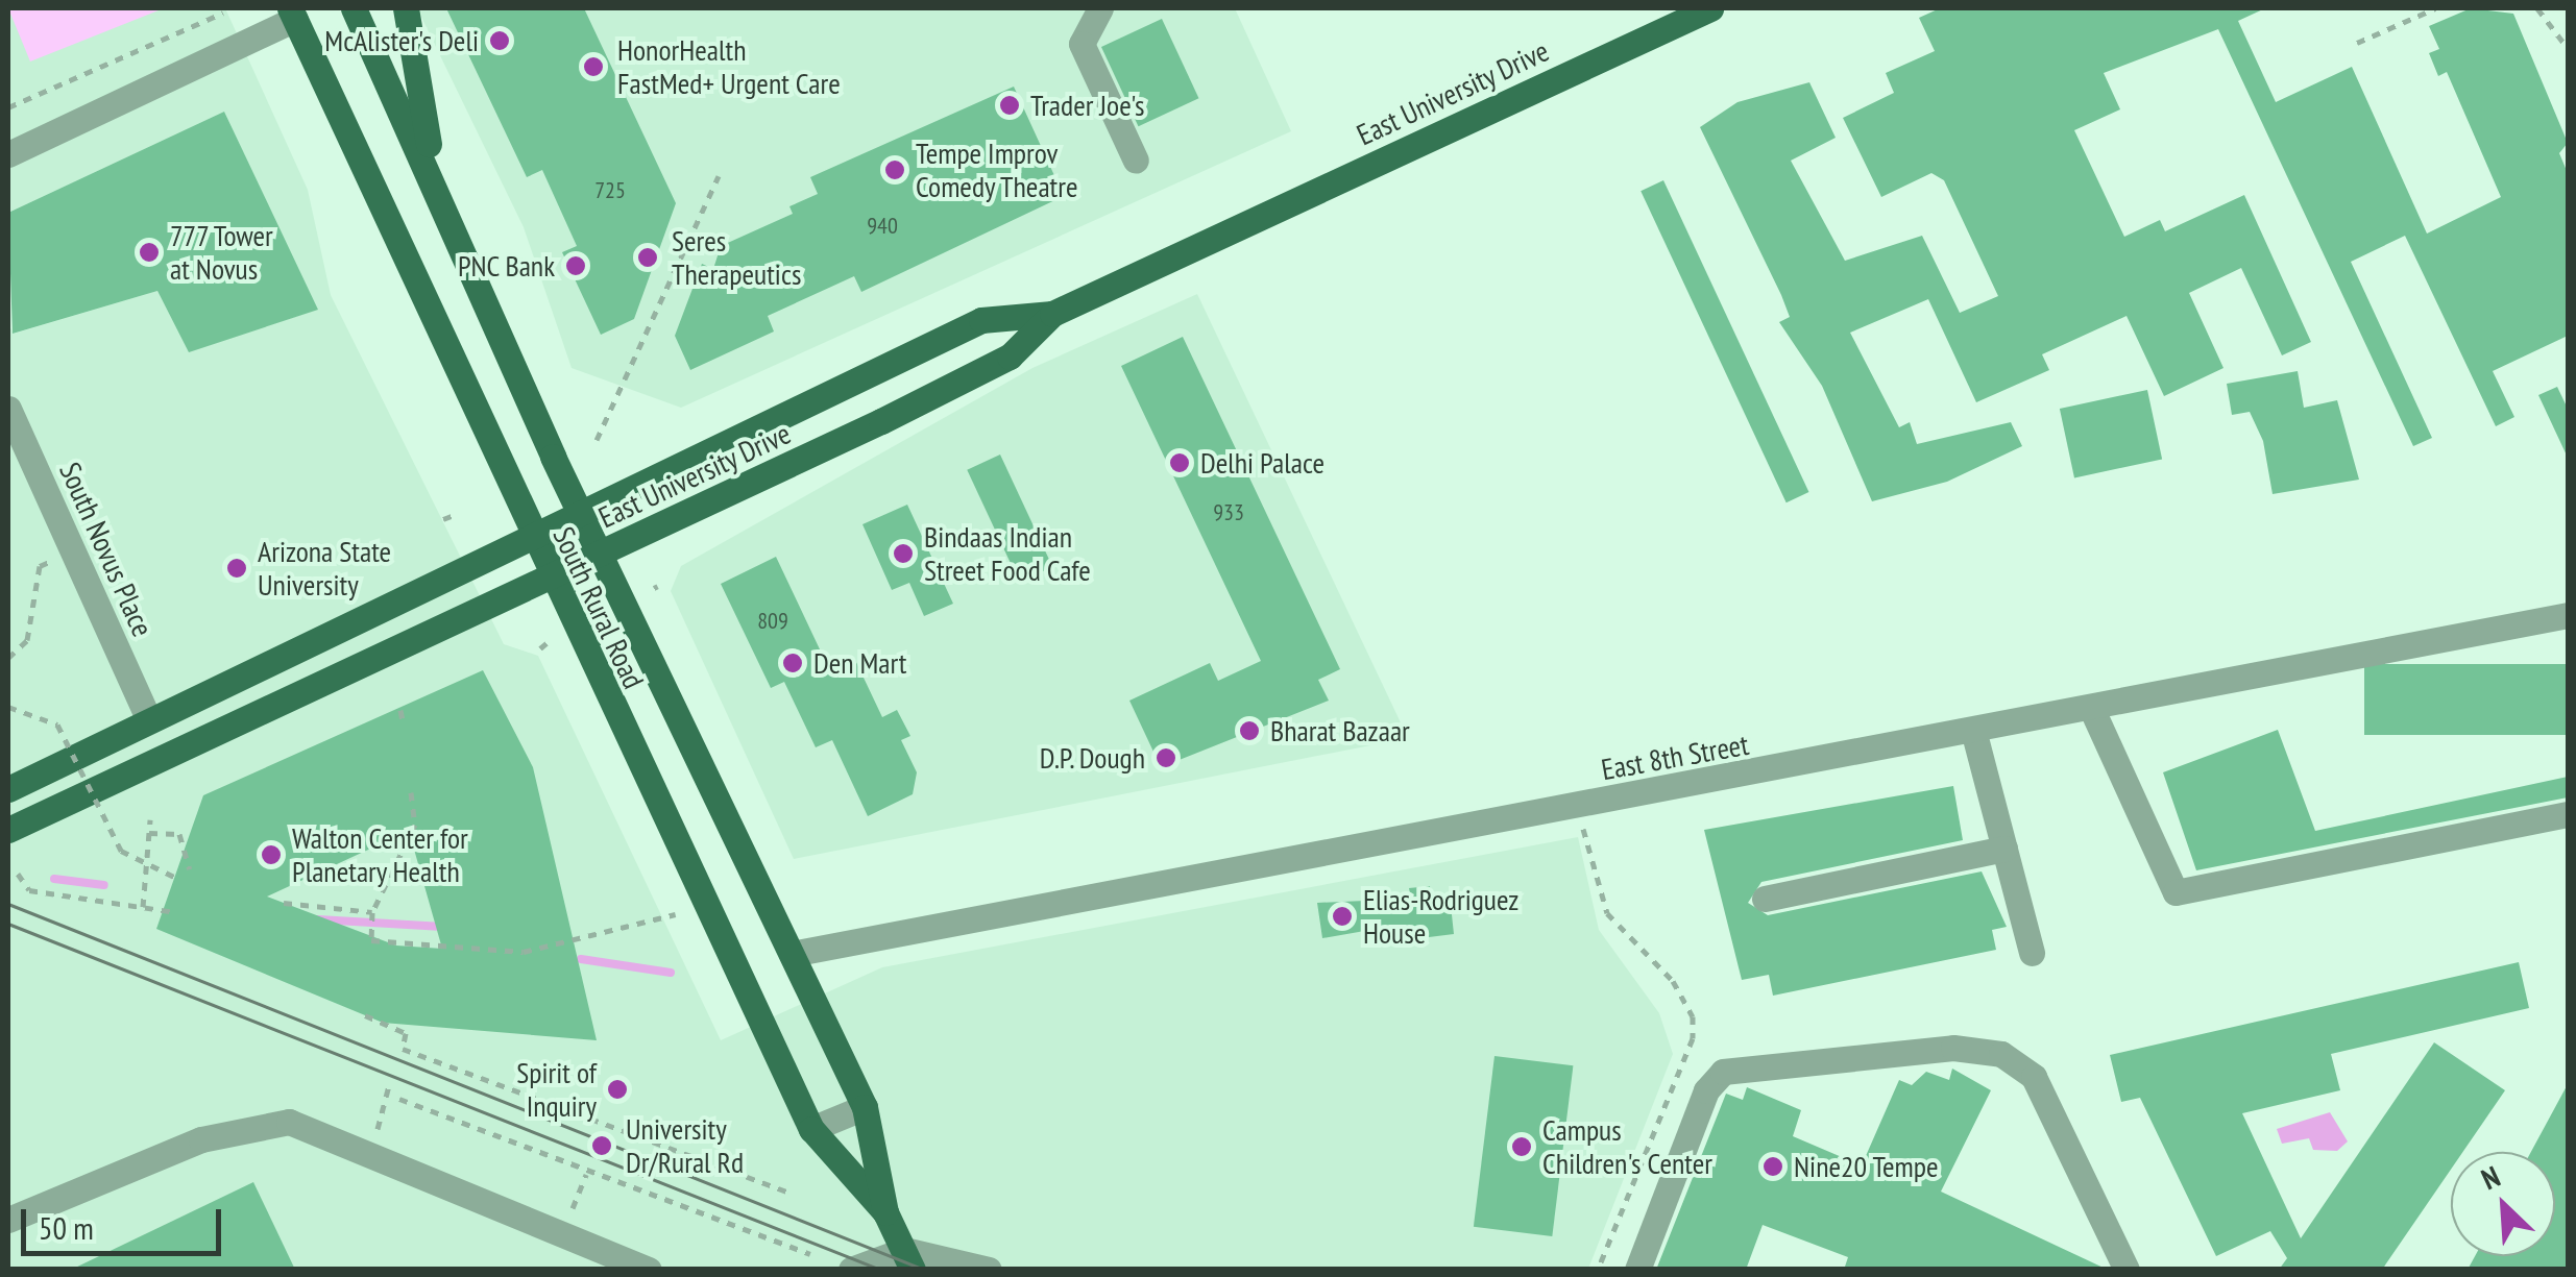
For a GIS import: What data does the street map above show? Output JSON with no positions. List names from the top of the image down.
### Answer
{
  "streets": {
    "main road": ["East University Drive", "South Rural Road"],
    "street": ["South Novus Place", "East 8th Street"]
  },
  "crossings": [
    ["East University Drive", "South Novus Place"],
    ["East University Drive", "South Rural Road"],
    ["South Rural Road", "East 8th Street"]
  ],
  "places": [
    "McAlister's Deli",
    "HonorHealth FastMed+ Urgent Care",
    "Trader Joe's",
    "Tempe Improv Comedy Theatre",
    "777 Tower at Novus",
    "Seres Therapeutics",
    "PNC Bank",
    "Delhi Palace",
    "Bindaas Indian Street Food Cafe",
    "Arizona State University",
    "Den Mart",
    "Bharat Bazaar",
    "D.P. Dough",
    "Walton Center for Planetary Health",
    "Elias-Rodriguez House",
    "Spirit of Inquiry",
    "University Dr/Rural Rd",
    "Campus Children's Center",
    "Nine20 Tempe"
  ],
  "house_numbers": [
    "725",
    "940",
    "933",
    "809"
  ],
  "scale_bar": "50 m",
  "north": "top left"
}
